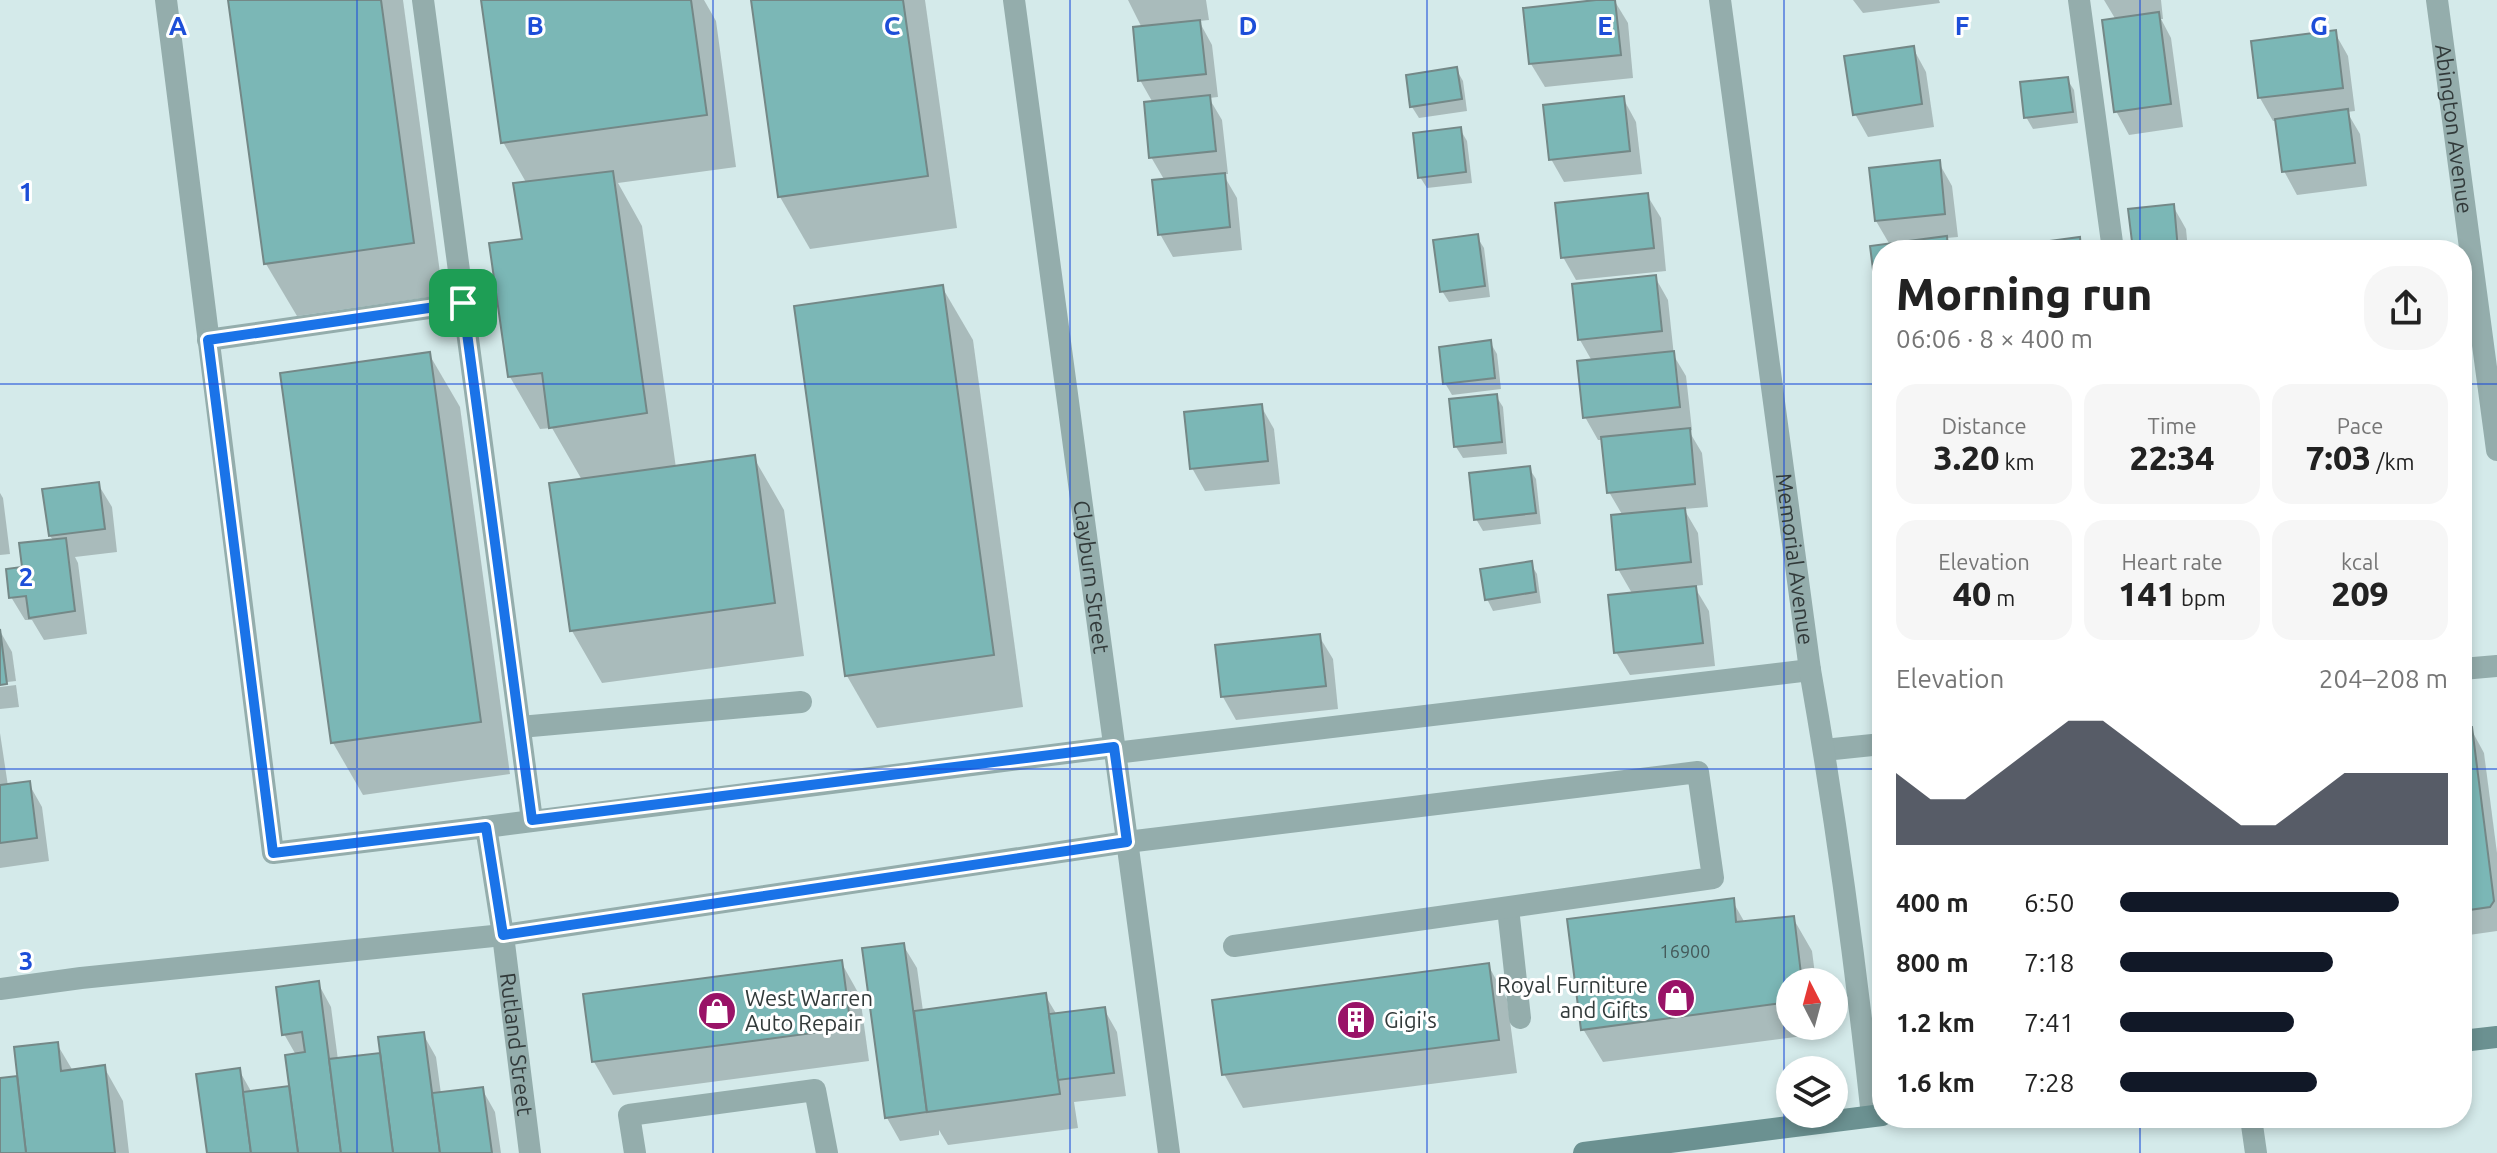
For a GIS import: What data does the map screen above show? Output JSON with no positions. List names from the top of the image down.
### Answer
{
  "streets": {
    "street": [
      "Abington Avenue",
      "Memorial Avenue",
      "Clayburn Street",
      "Rutland Street"
    ]
  },
  "places": {
    "shop": ["Royal Furniture and Gifts", "West Warren Auto Repair"],
    "building": ["Gigi's"]
  },
  "house_numbers": ["16900"],
  "north": "top",
  "page": {
    "heading": ["Morning run", "06:06 · 8 × 400 m"],
    "stats": [
      ["Distance", "3.20 km"],
      ["Time", "22:34"],
      ["Pace", "7:03 /km"],
      ["Elevation", "40 m"],
      ["Heart rate", "141 bpm"],
      ["kcal", "209"]
    ],
    "chart": ["Elevation", "204–208 m"],
    "list": [
      {
        "name": "400 m",
        "note": "6:50"
      },
      {
        "name": "800 m",
        "note": "7:18"
      },
      {
        "name": "1.2 km",
        "note": "7:41"
      },
      {
        "name": "1.6 km",
        "note": "7:28"
      }
    ]
  },
  "grid": {
    "columns": [
      "A",
      "B",
      "C",
      "D",
      "E",
      "F",
      "G"
    ],
    "rows": ["1", "2", "3"]
  }
}
